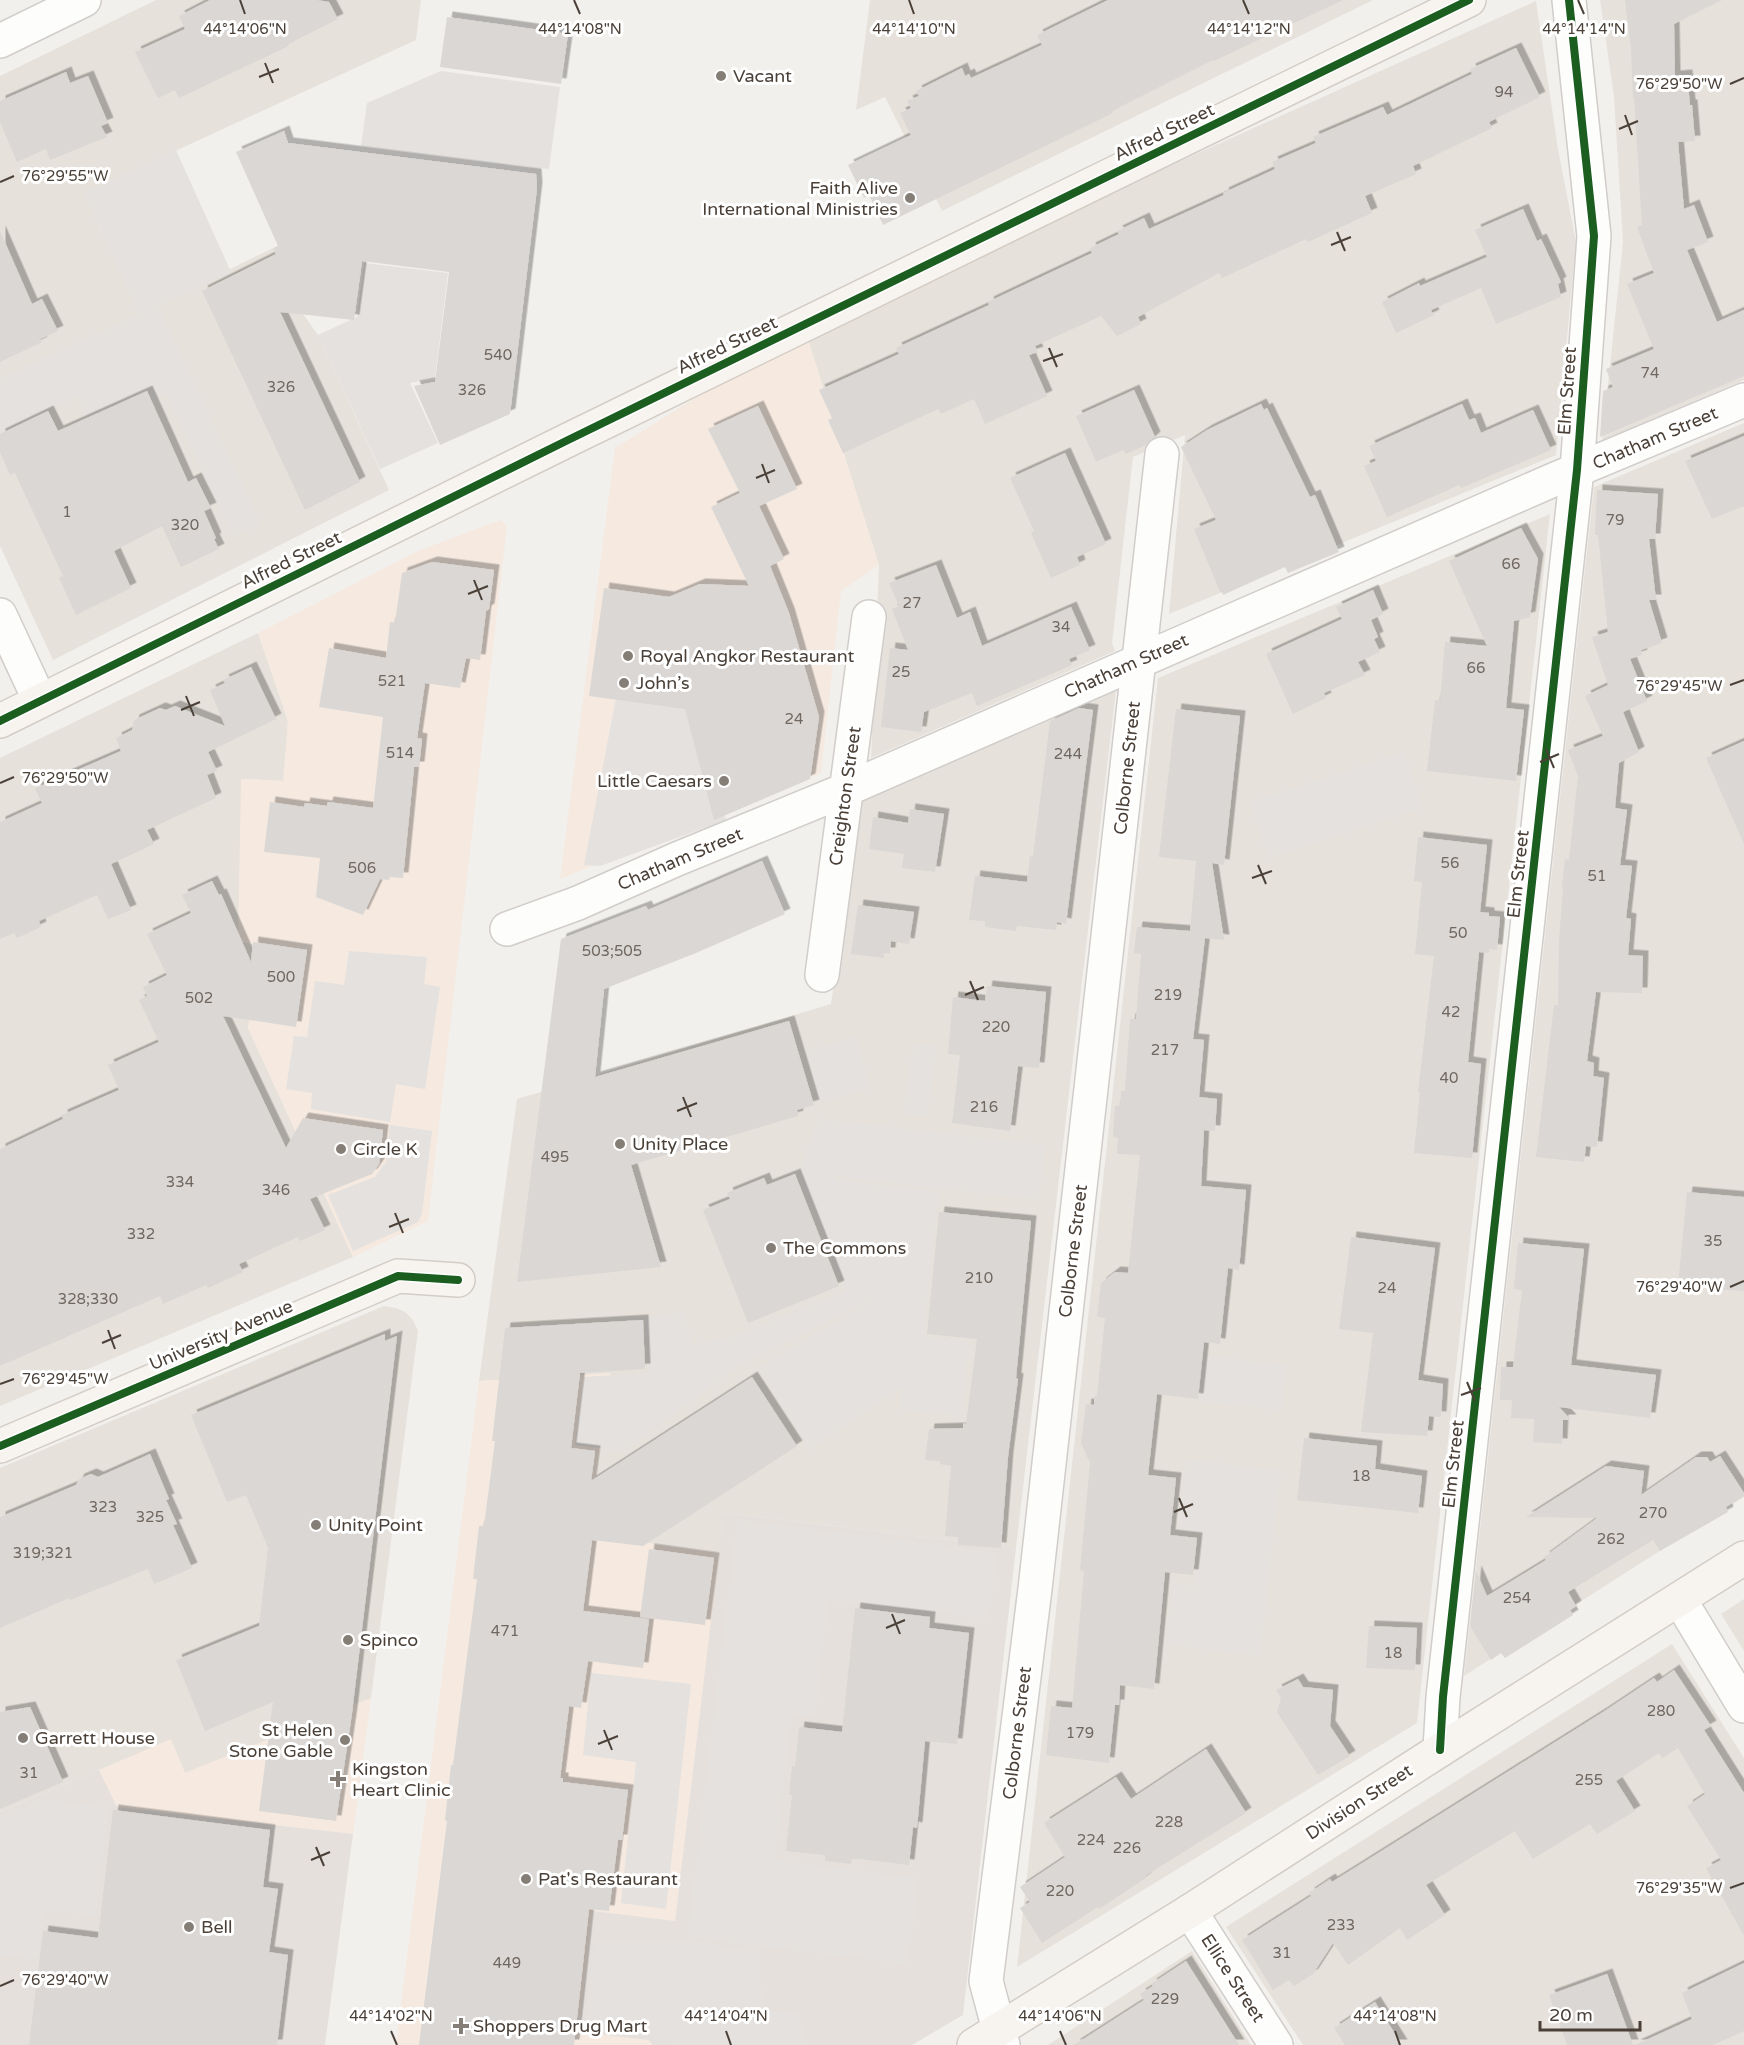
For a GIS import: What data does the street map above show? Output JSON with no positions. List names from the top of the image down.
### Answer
{
  "streets": {
    "street": [
      "Alfred Street",
      "Elm Street",
      "Chatham Street",
      "Colborne Street",
      "Creighton Street",
      "University Avenue",
      "Division Street",
      "Ellice Street"
    ]
  },
  "crossings": [
    ["Elm Street", "Chatham Street"],
    ["Elm Street", "Division Street"],
    ["Chatham Street", "Colborne Street"],
    ["Chatham Street", "Creighton Street"],
    ["Colborne Street", "Division Street"],
    ["Division Street", "Ellice Street"]
  ],
  "places": {
    "other": [
      "Vacant",
      "Faith Alive International Ministries",
      "Royal Angkor Restaurant",
      "John’s",
      "Little Caesars",
      "Unity Place",
      "Circle K",
      "The Commons",
      "Unity Point",
      "Spinco",
      "Garrett House",
      "St Helen Stone Gable",
      "Pat's Restaurant",
      "Bell"
    ],
    "health": ["Kingston Heart Clinic", "Shoppers Drug Mart"]
  },
  "house_numbers": [
    "94",
    "540",
    "74",
    "326",
    "326",
    "1",
    "79",
    "320",
    "66",
    "27",
    "34",
    "66",
    "25",
    "521",
    "24",
    "514",
    "244",
    "56",
    "506",
    "51",
    "50",
    "503;505",
    "500",
    "219",
    "502",
    "42",
    "220",
    "217",
    "40",
    "216",
    "495",
    "334",
    "346",
    "332",
    "35",
    "210",
    "24",
    "328;330",
    "18",
    "323",
    "270",
    "325",
    "262",
    "319;321",
    "254",
    "471",
    "18",
    "280",
    "179",
    "31",
    "255",
    "228",
    "224",
    "226",
    "220",
    "233",
    "31",
    "449",
    "229"
  ],
  "scale_bar": "20 m",
  "coordinates": [
    "44°14'14\"N",
    "44°14'06\"N",
    "44°14'08\"N",
    "44°14'10\"N",
    "44°14'12\"N",
    "76°29'50\"W",
    "76°29'55\"W",
    "76°29'45\"W",
    "76°29'40\"W",
    "76°29'35\"W",
    "44°14'02\"N",
    "44°14'04\"N"
  ]
}
